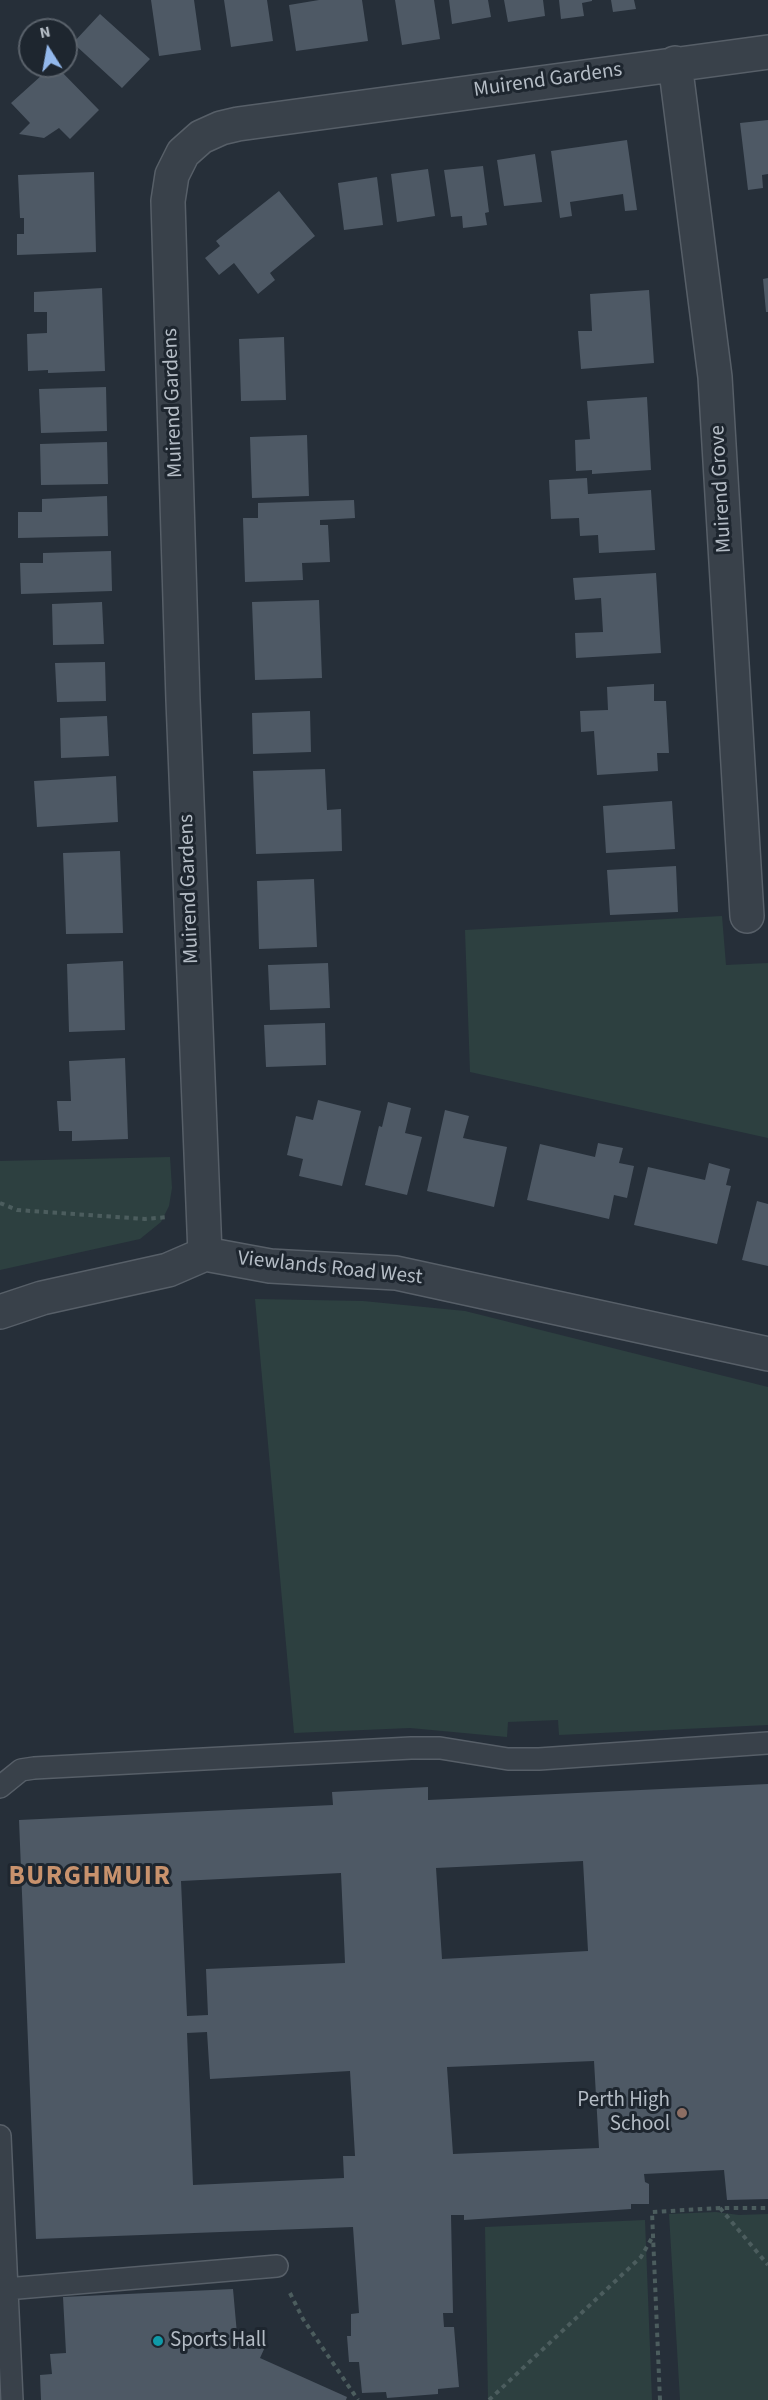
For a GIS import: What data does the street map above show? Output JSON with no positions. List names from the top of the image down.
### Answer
{
  "streets": {
    "street": ["Muirend Gardens", "Muirend Grove", "Viewlands Road West"]
  },
  "crossings": [
    ["Muirend Gardens", "Muirend Grove"],
    ["Muirend Gardens", "Viewlands Road West"]
  ],
  "districts": ["BURGHMUIR"],
  "places": ["Perth High School", "Sports Hall"],
  "north": "top"
}
